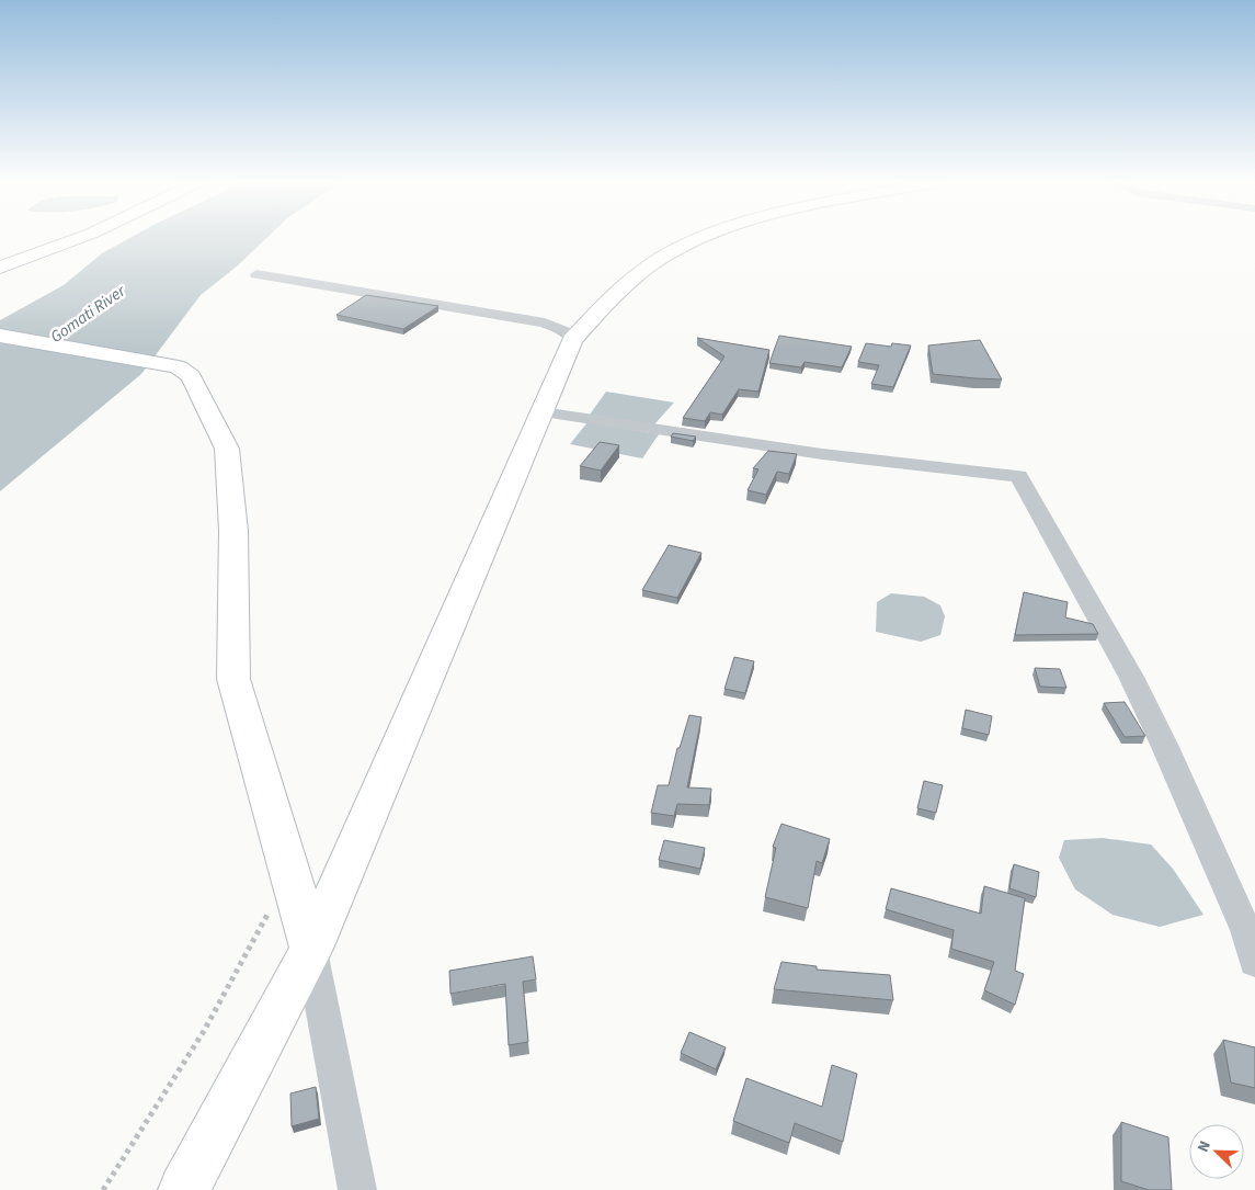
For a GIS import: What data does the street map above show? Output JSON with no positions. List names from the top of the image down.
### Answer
{
  "water": ["Gomati River"],
  "north": "top left"
}
